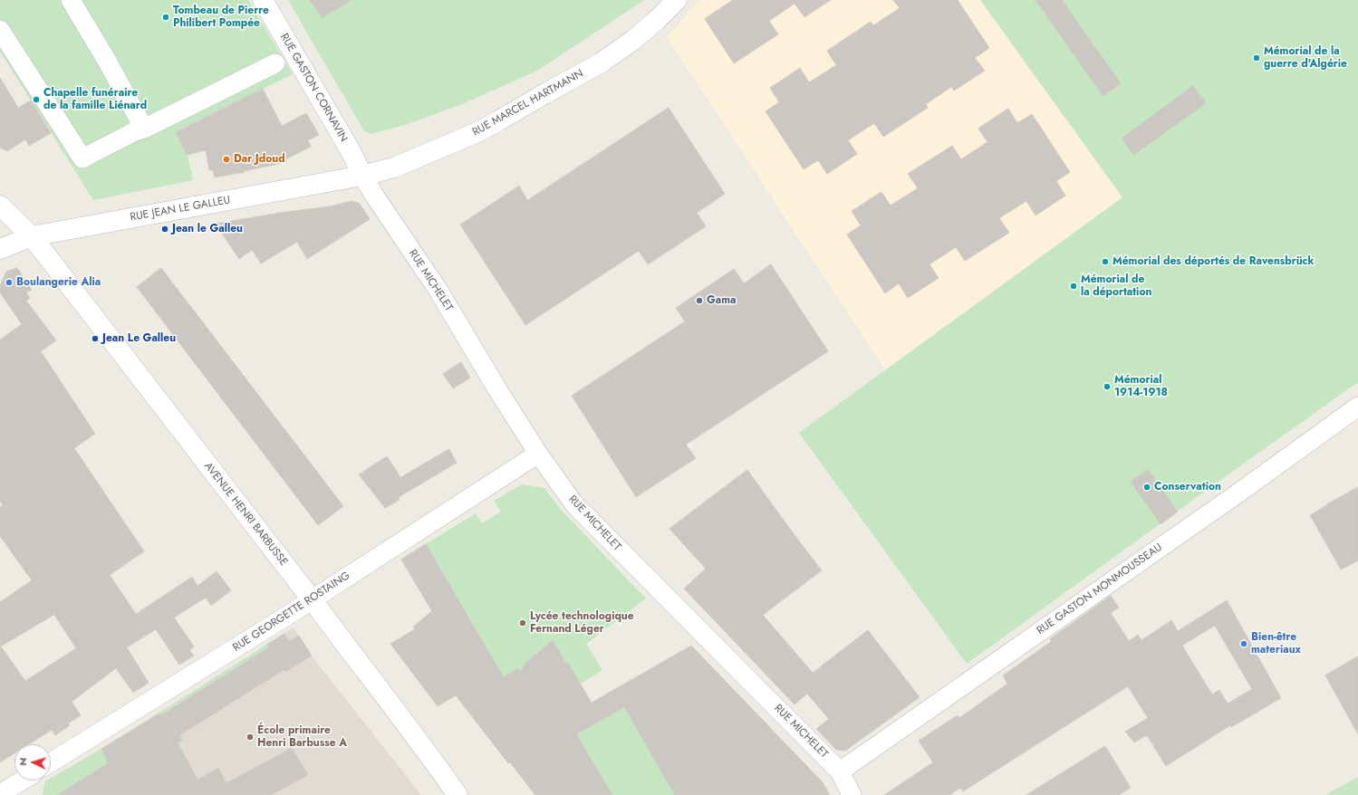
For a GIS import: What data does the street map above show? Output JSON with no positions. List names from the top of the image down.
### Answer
{
  "streets": {
    "street": [
      "RUE GASTON CORNAVIN",
      "RUE MARCEL HARTMANN",
      "RUE JEAN LE GALLEU",
      "RUE MICHELET",
      "AVENUE HENRI BARBUSSE",
      "RUE GASTON MONMOUSSEAU",
      "RUE GEORGETTE ROSTAING"
    ]
  },
  "crossings": [
    ["RUE GASTON CORNAVIN", "RUE MARCEL HARTMANN"],
    ["RUE GASTON CORNAVIN", "RUE JEAN LE GALLEU"],
    ["RUE GASTON CORNAVIN", "RUE MICHELET"],
    ["RUE MARCEL HARTMANN", "RUE JEAN LE GALLEU"],
    ["RUE MARCEL HARTMANN", "RUE MICHELET"],
    ["RUE JEAN LE GALLEU", "RUE MICHELET"],
    ["RUE JEAN LE GALLEU", "AVENUE HENRI BARBUSSE"],
    ["RUE MICHELET", "RUE GASTON MONMOUSSEAU"],
    ["RUE MICHELET", "RUE GEORGETTE ROSTAING"],
    ["AVENUE HENRI BARBUSSE", "RUE GEORGETTE ROSTAING"]
  ],
  "places": [
    "Tombeau de Pierre Philibert Pompée",
    "Mémorial de la guerre d'Algérie",
    "Chapelle funéraire de la famille Liénard",
    "Dar Jdoud",
    "Jean le Galleu",
    "Mémorial des déportés de Ravensbrück",
    "Boulangerie Alia",
    "Mémorial de la déportation",
    "Gama",
    "Jean Le Galleu",
    "Mémorial 1914-1918",
    "Conservation",
    "Lycée technologique Fernand Léger",
    "Bien-être materiaux",
    "École primaire Henri Barbusse A"
  ],
  "north": "left"
}
